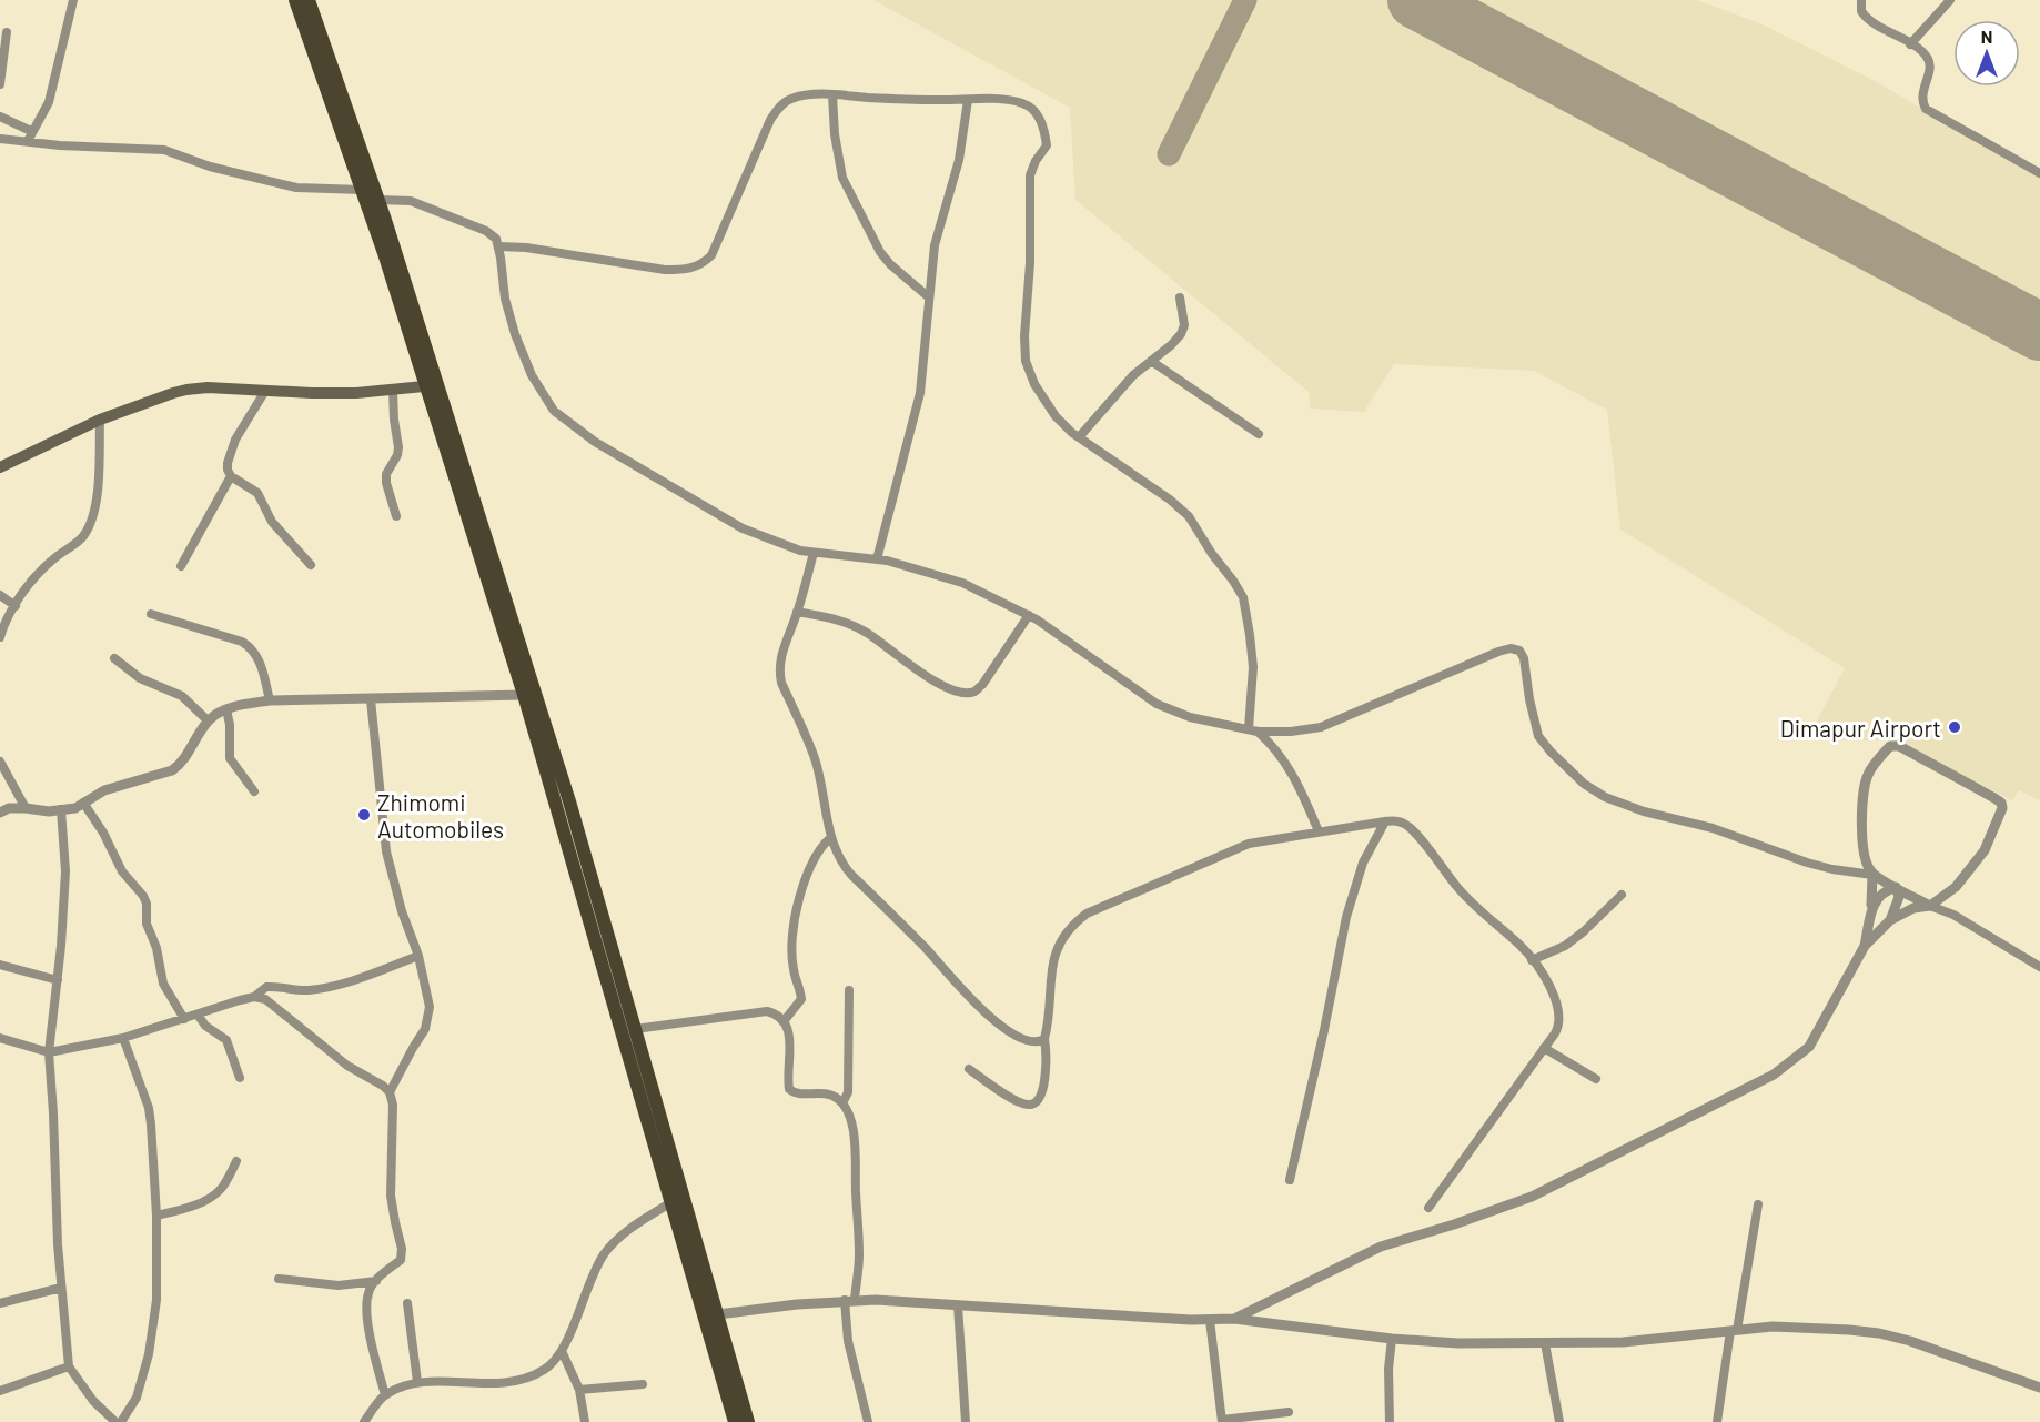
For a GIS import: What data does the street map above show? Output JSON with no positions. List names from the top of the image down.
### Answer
{
  "places": ["Dimapur Airport", "Zhimomi Automobiles"],
  "north": "top"
}
